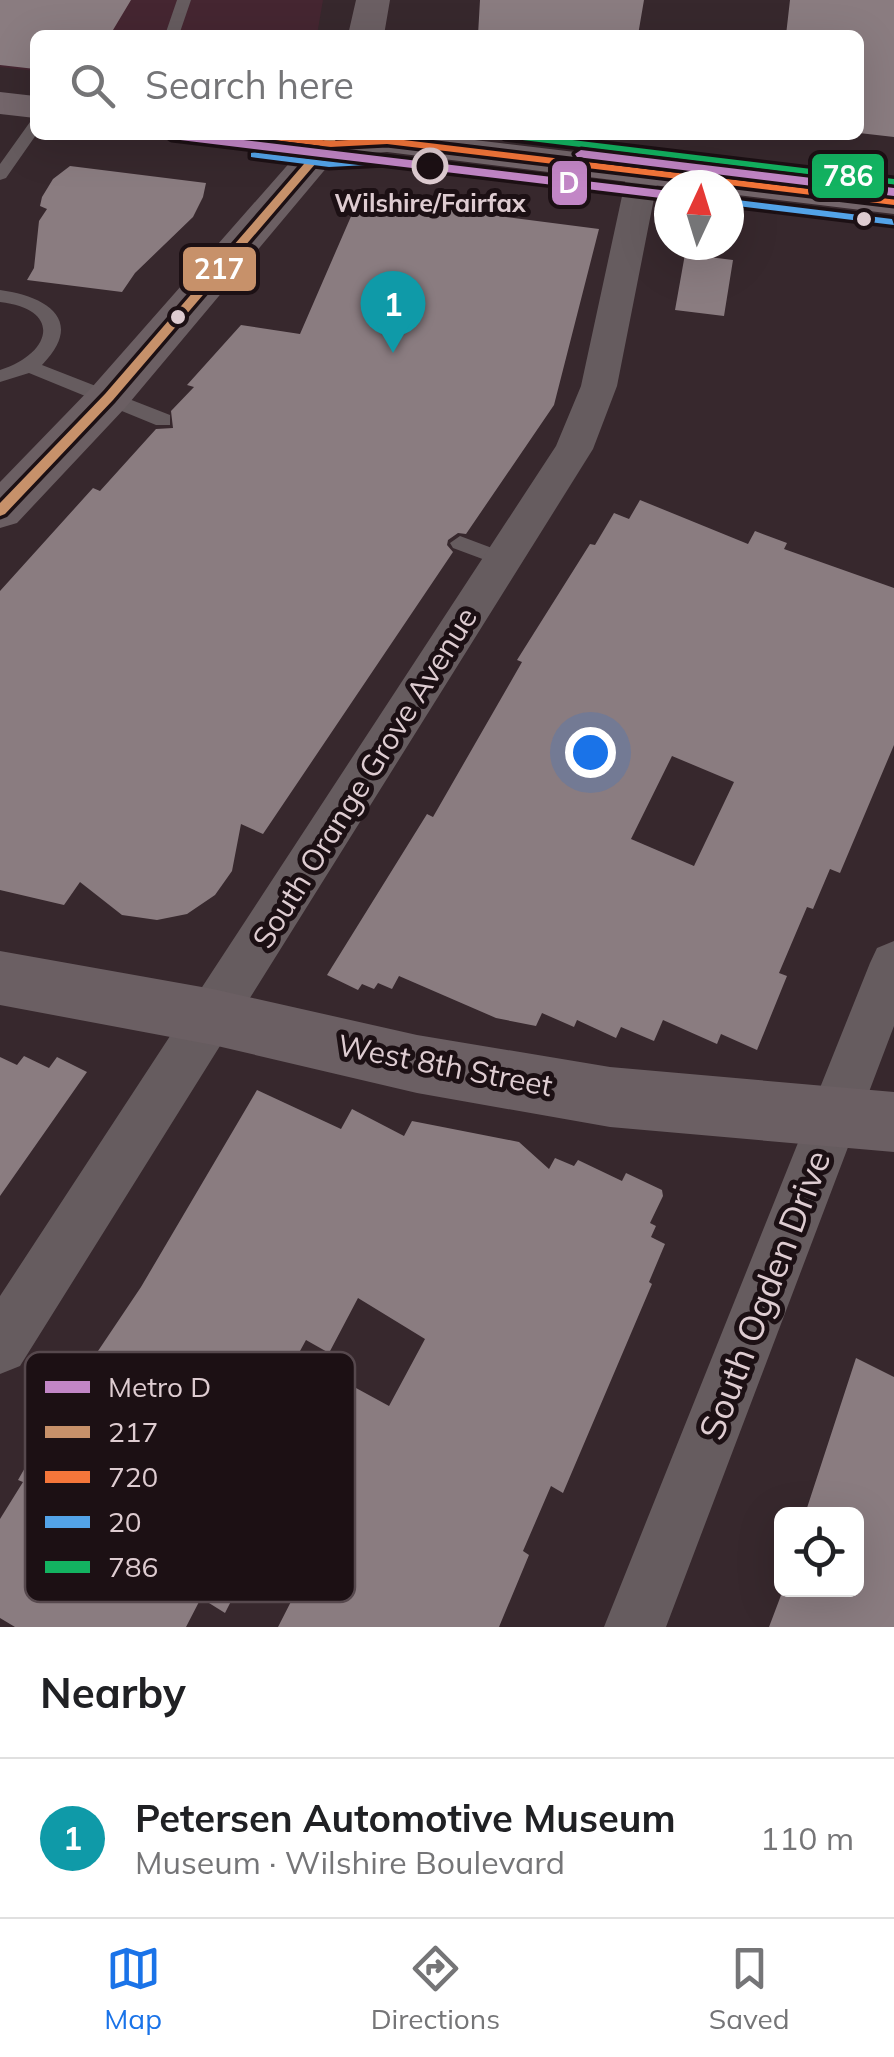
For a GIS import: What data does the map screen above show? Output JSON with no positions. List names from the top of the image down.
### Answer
{
  "streets": {
    "main road": ["West 8th Street"],
    "street": ["South Orange Grove Avenue", "South Ogden Drive"]
  },
  "crossings": [
    ["South Orange Grove Avenue", "West 8th Street"],
    ["West 8th Street", "South Ogden Drive"]
  ],
  "places": ["Wilshire/Fairfax"],
  "lines": [
    "metro line D",
    "transit line 217",
    "transit line 720",
    "transit line 786",
    "transit line 20"
  ],
  "legend": [
    "Metro D",
    "217",
    "720",
    "20",
    "786"
  ],
  "north": "top",
  "page": {
    "search": "Search here",
    "pins": "1",
    "heading": "Nearby",
    "list": [
      {
        "mark": "1",
        "name": "Petersen Automotive Museum",
        "note": "Museum · Wilshire Boulevard",
        "value": "110 m"
      }
    ],
    "nav": ["Map", "Directions", "Saved"]
  }
}
